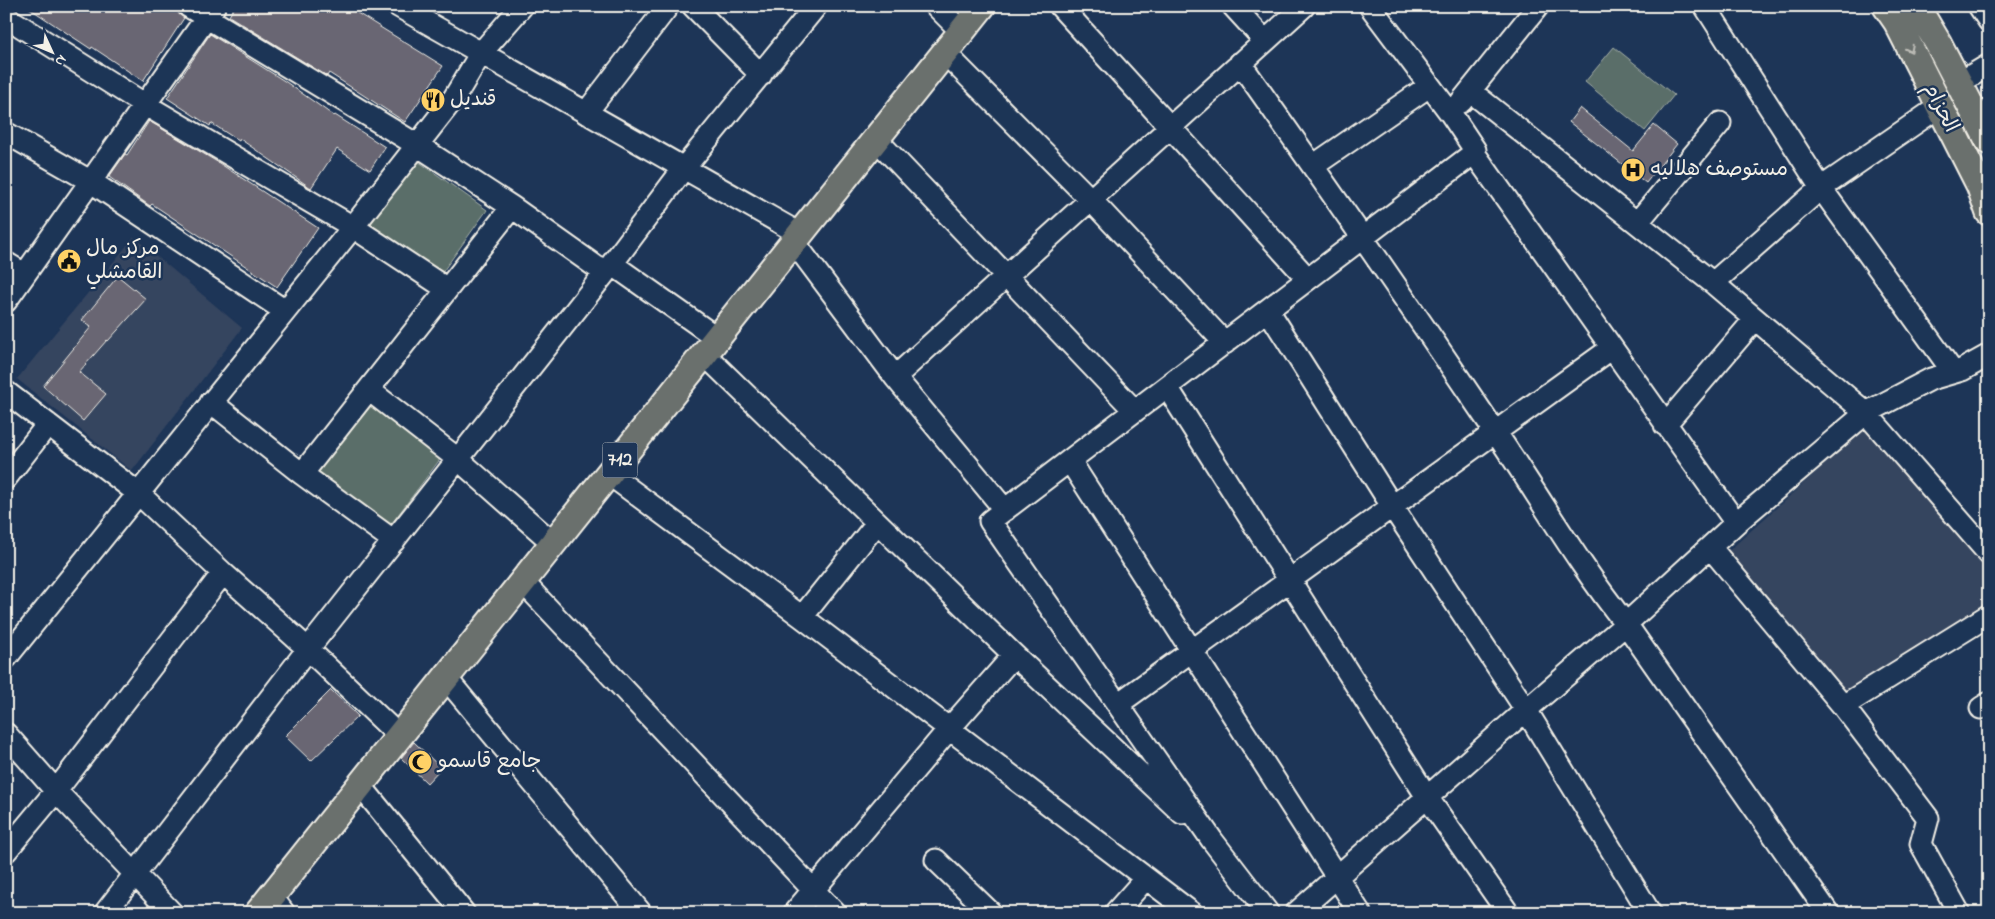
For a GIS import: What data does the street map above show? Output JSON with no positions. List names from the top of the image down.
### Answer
{
  "streets": {
    "main road": ["الحزام", "712"]
  },
  "places": {
    "restaurant": ["قنديل"],
    "hospital": ["مستوصف هلاليه"],
    "public building": ["مركز مال القامشلي"],
    "mosque": ["جامع قاسمو"]
  },
  "north": "bottom right"
}
